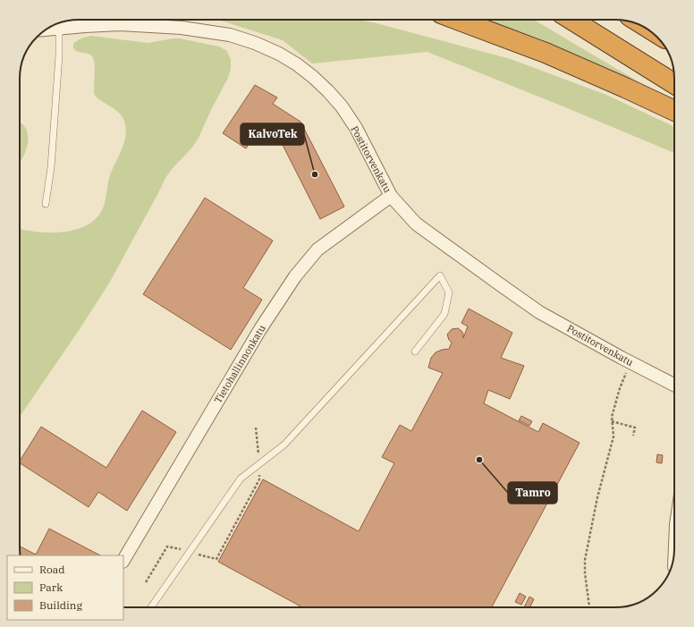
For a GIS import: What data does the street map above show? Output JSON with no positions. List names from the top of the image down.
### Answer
{
  "streets": {
    "street": ["Postitorvenkatu", "Tietohallinnonkatu"]
  },
  "crossings": [
    ["Postitorvenkatu", "Tietohallinnonkatu"]
  ],
  "places": ["KalvoTek", "Tamro"],
  "legend": ["Road", "Park", "Building"]
}
